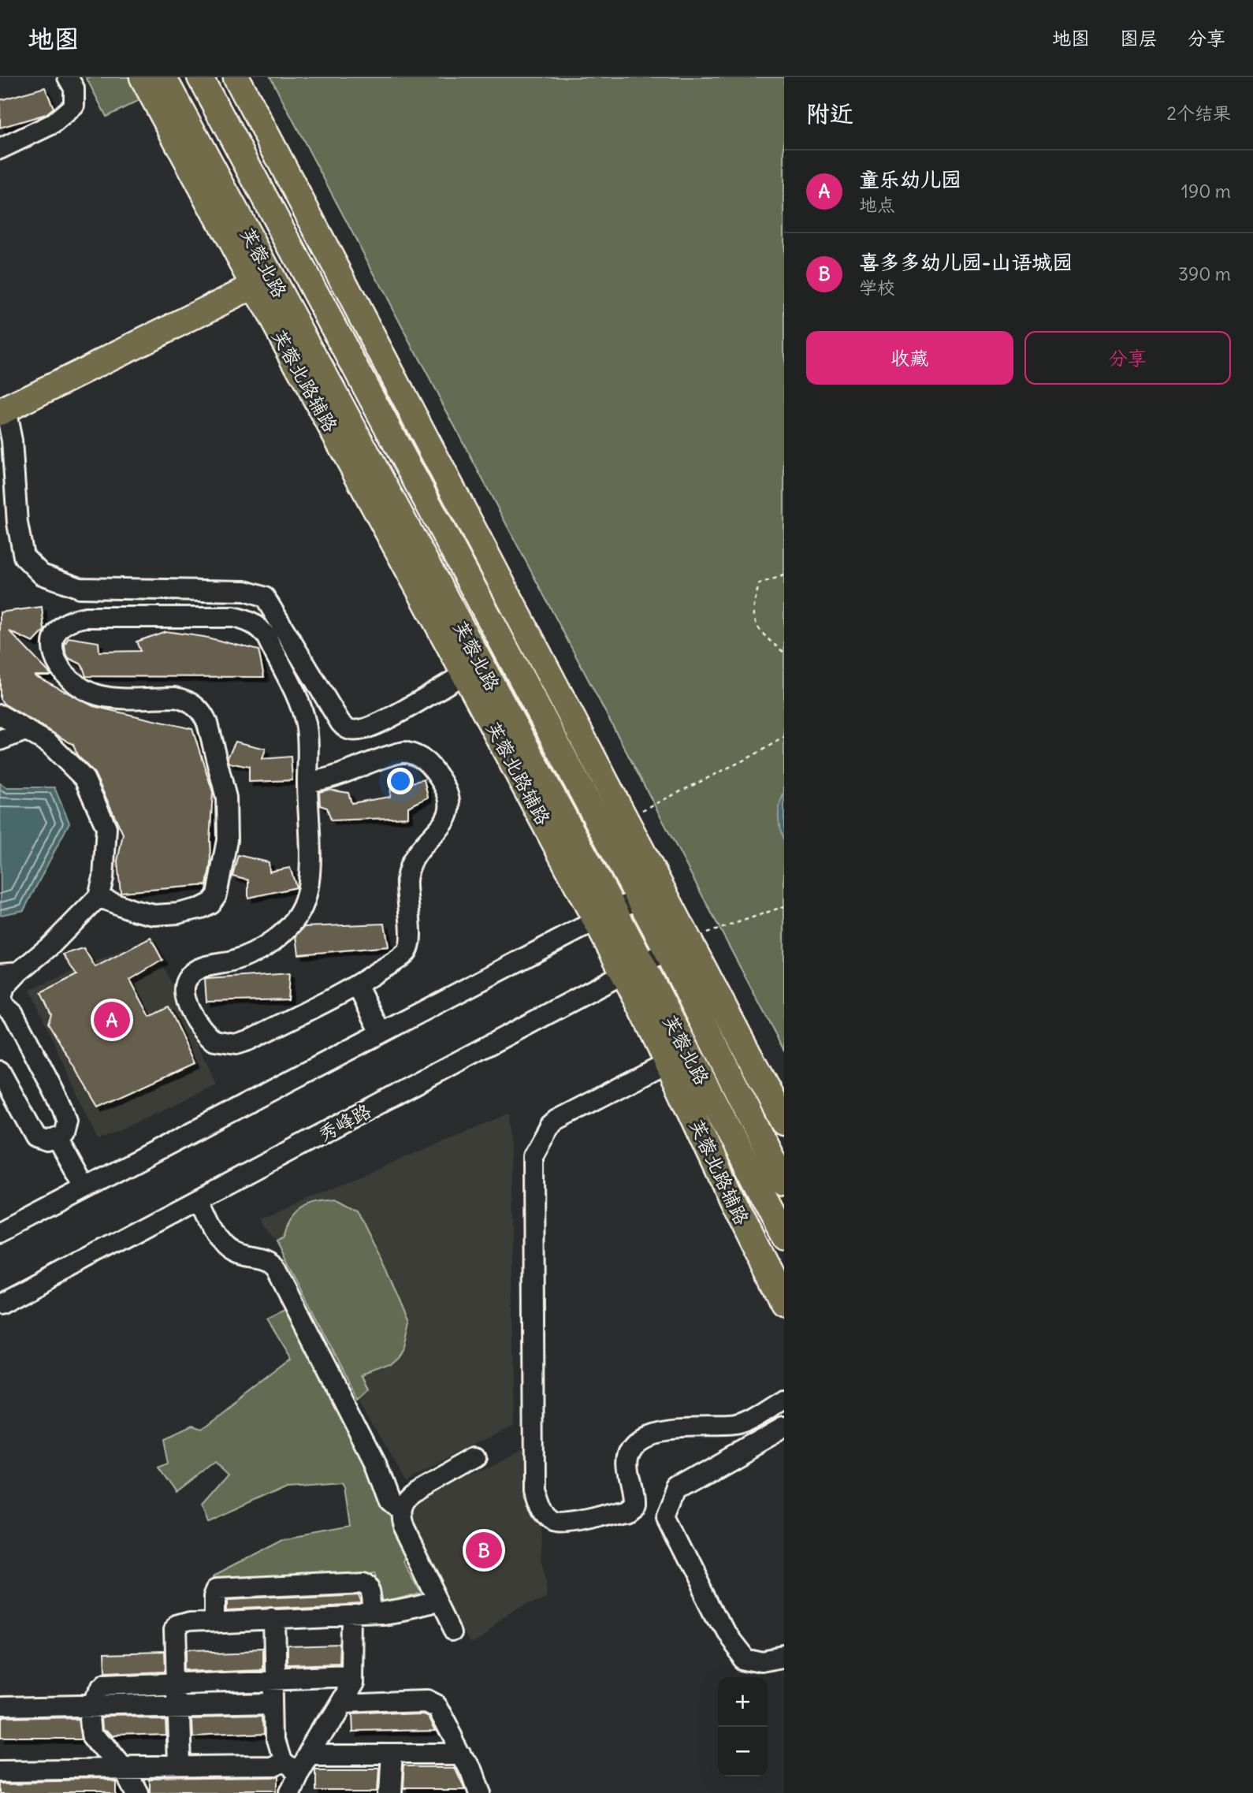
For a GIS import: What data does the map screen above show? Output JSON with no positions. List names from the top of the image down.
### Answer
{
  "streets": {
    "main road": ["芙蓉北路", "芙蓉北路辅路"],
    "street": ["秀峰路"]
  },
  "crossings": [
    ["芙蓉北路", "芙蓉北路辅路"],
    ["芙蓉北路", "秀峰路"],
    ["芙蓉北路辅路", "秀峰路"]
  ],
  "page": {
    "header": "地图",
    "nav": ["地图", "图层", "分享"],
    "heading": ["附近", "2个结果"],
    "list": [
      {
        "mark": "A",
        "name": "童乐幼儿园",
        "note": "地点",
        "value": "190 m"
      },
      {
        "mark": "B",
        "name": "喜多多幼儿园-山语城园",
        "note": "学校",
        "value": "390 m"
      }
    ],
    "buttons": ["收藏", "分享"],
    "pins": ["A", "B"],
    "map_buttons": ["+", "−"]
  }
}
